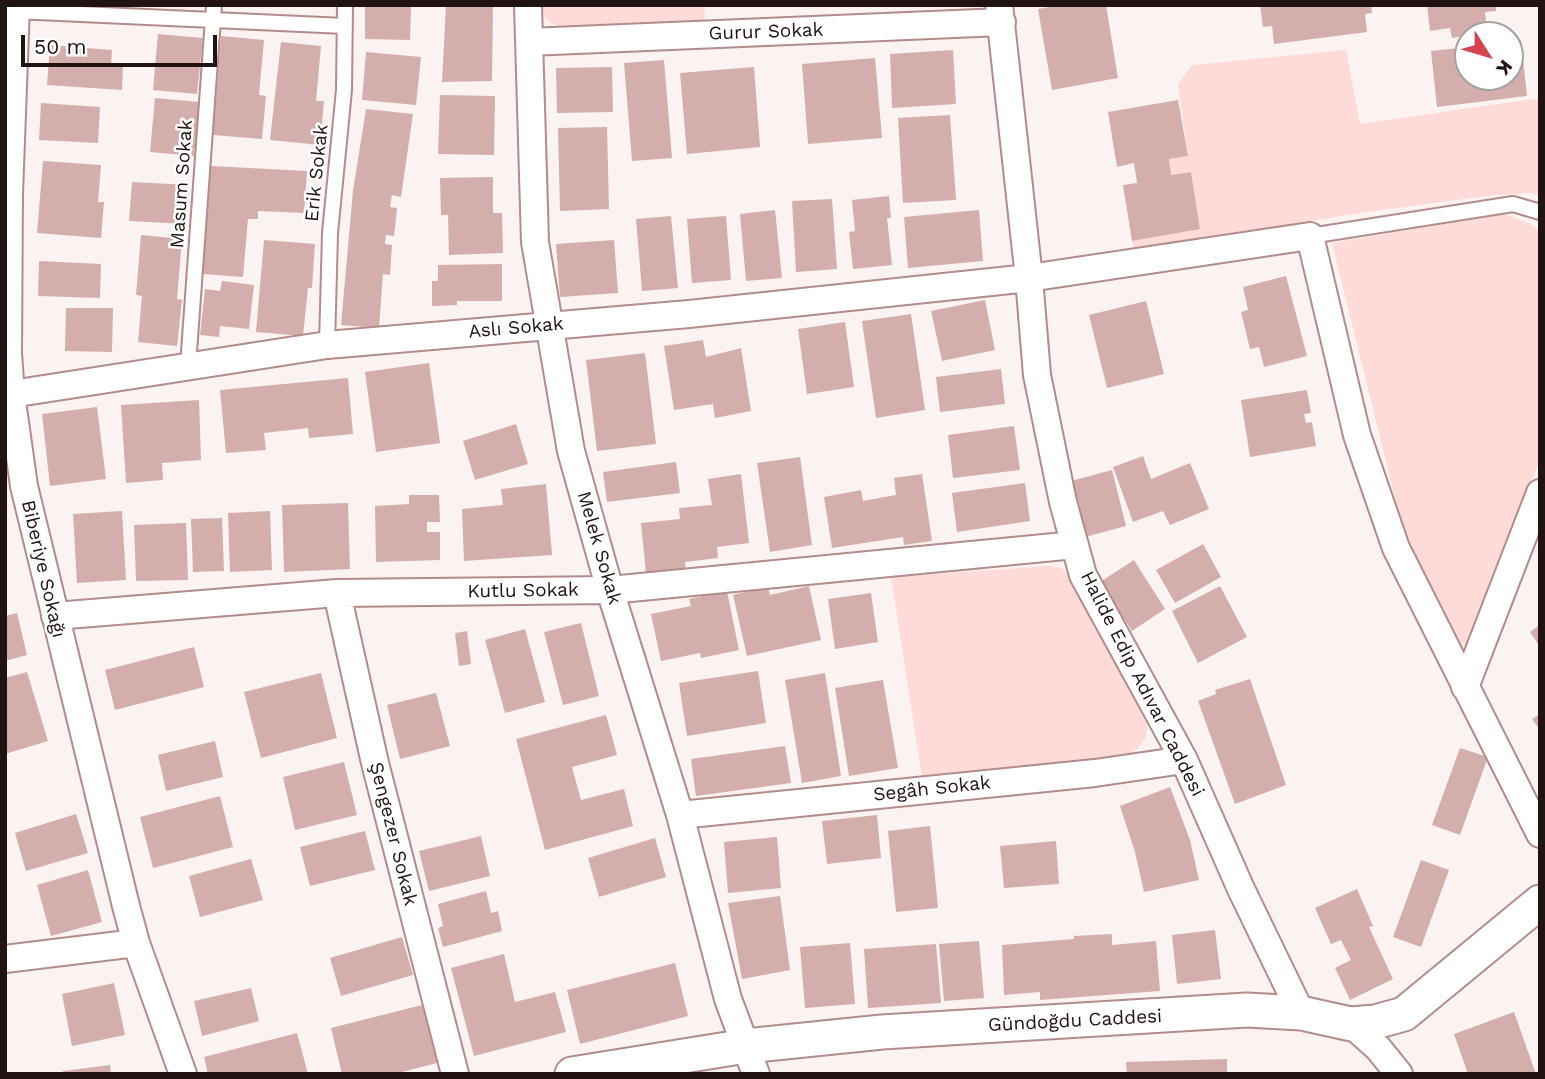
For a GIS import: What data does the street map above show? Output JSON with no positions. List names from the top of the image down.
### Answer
{
  "streets": {
    "street": [
      "Gurur Sokak",
      "Aslı Sokak",
      "Melek Sokak",
      "Biberiye Sokağı",
      "Kutlu Sokak",
      "Halide Edip Adıvar Caddesi",
      "Segâh Sokak",
      "Şengezer Sokak",
      "Gündoğdu Caddesi"
    ],
    "lane": ["Erik Sokak", "Masum Sokak"]
  },
  "crossings": [
    ["Gurur Sokak", "Melek Sokak"],
    ["Gurur Sokak", "Halide Edip Adıvar Caddesi"],
    ["Erik Sokak", "Aslı Sokak"],
    ["Masum Sokak", "Aslı Sokak"],
    ["Aslı Sokak", "Melek Sokak"],
    ["Aslı Sokak", "Biberiye Sokağı"],
    ["Aslı Sokak", "Halide Edip Adıvar Caddesi"],
    ["Melek Sokak", "Kutlu Sokak"],
    ["Melek Sokak", "Segâh Sokak"],
    ["Melek Sokak", "Gündoğdu Caddesi"],
    ["Biberiye Sokağı", "Kutlu Sokak"],
    ["Kutlu Sokak", "Halide Edip Adıvar Caddesi"],
    ["Kutlu Sokak", "Şengezer Sokak"],
    ["Halide Edip Adıvar Caddesi", "Segâh Sokak"],
    ["Halide Edip Adıvar Caddesi", "Gündoğdu Caddesi"]
  ],
  "scale_bar": "50 m",
  "north": "bottom right"
}
